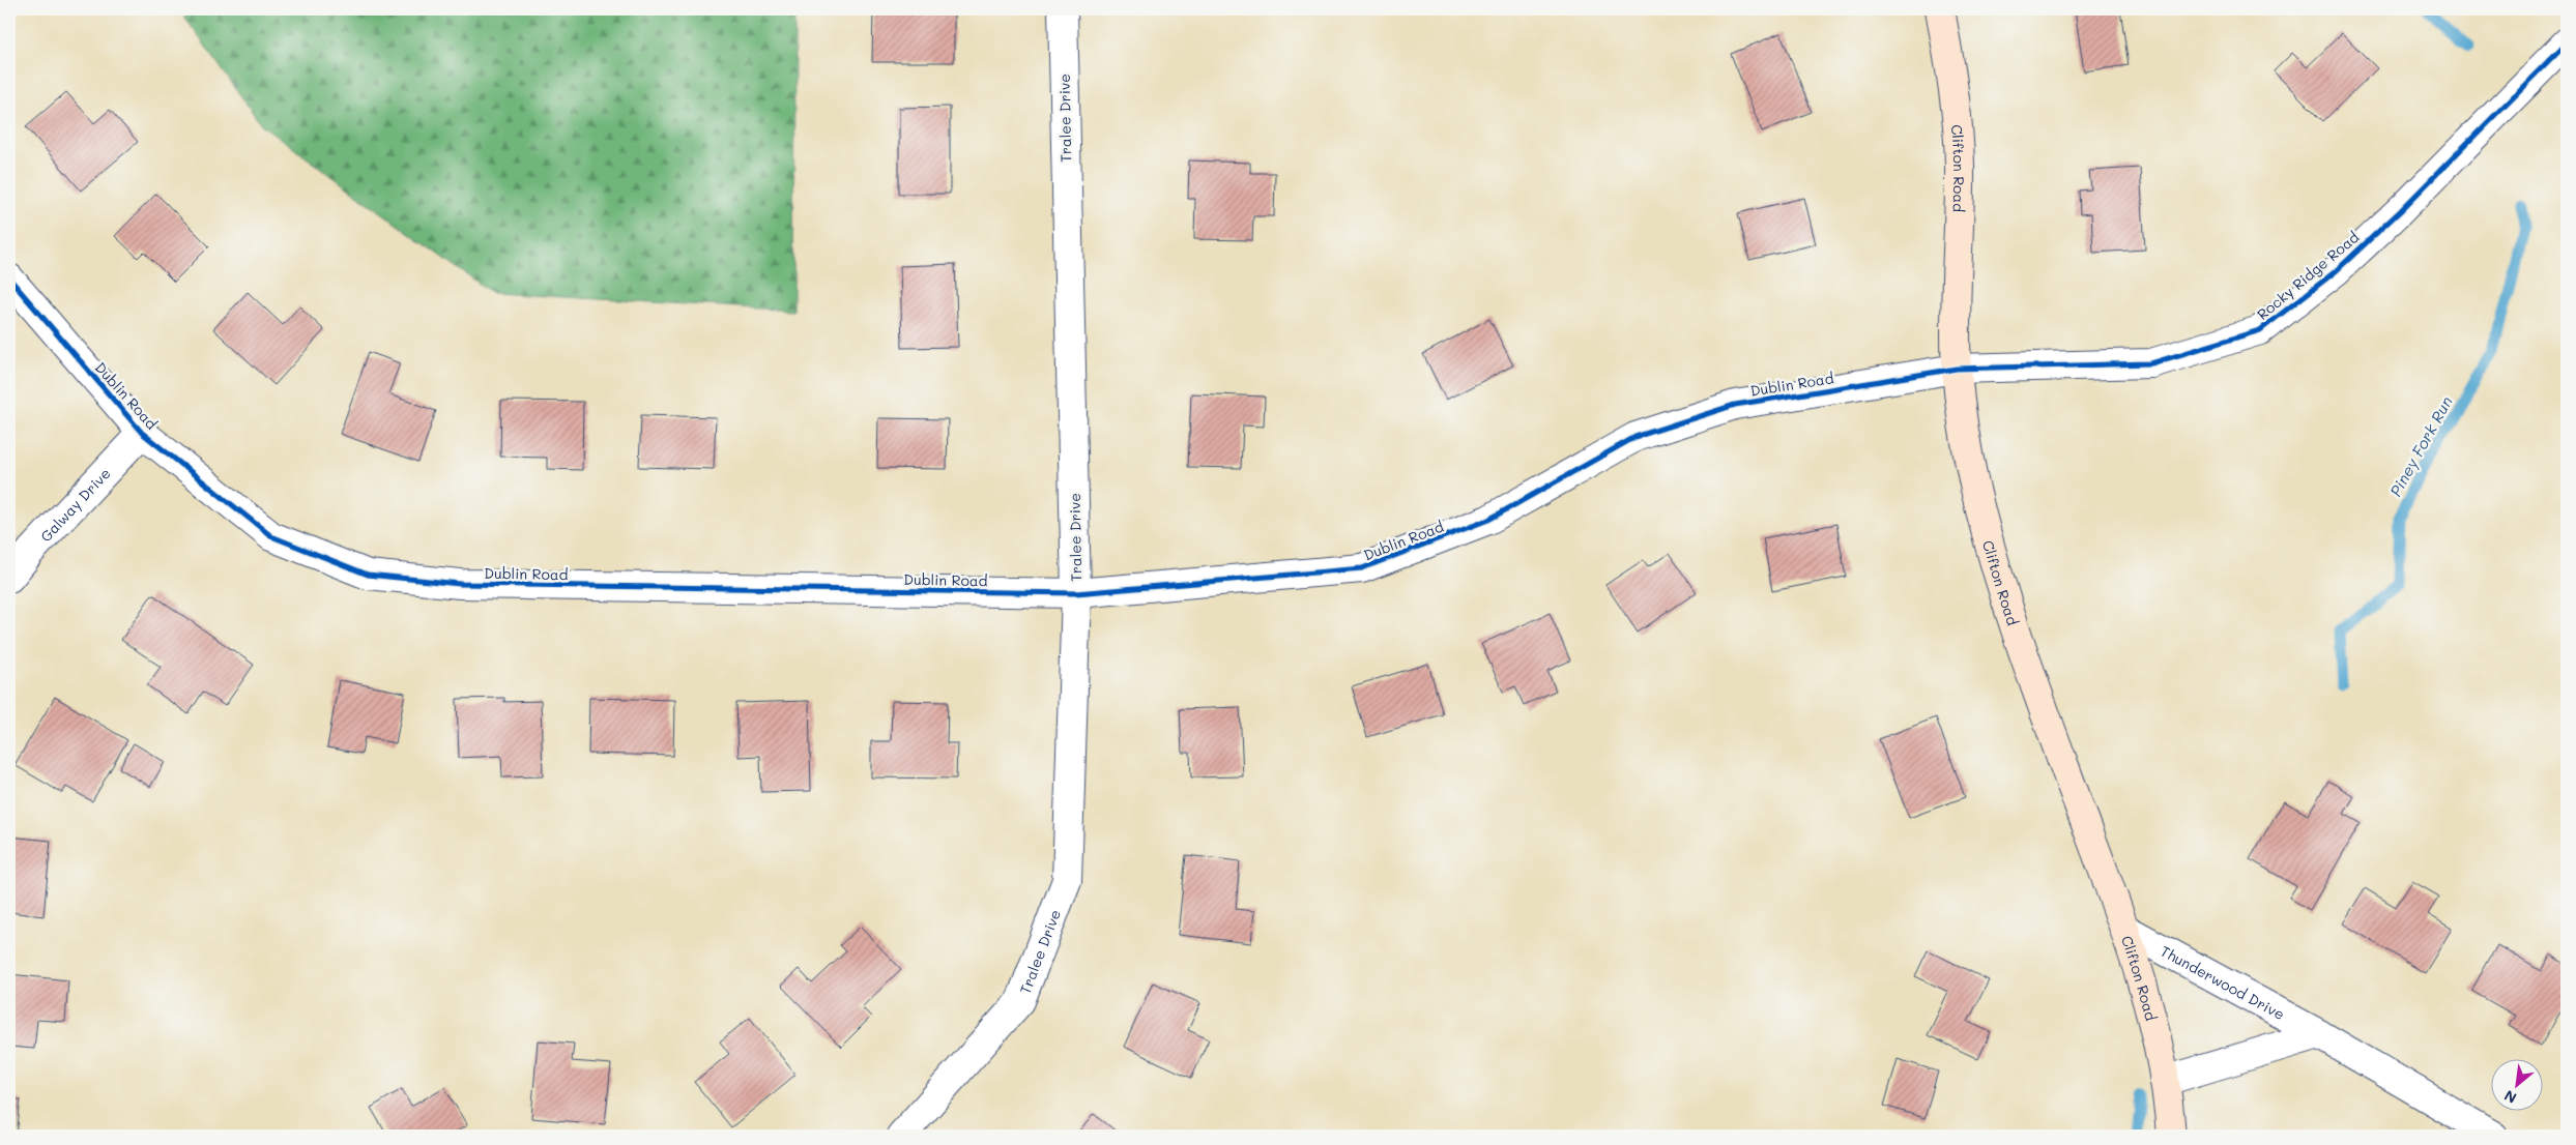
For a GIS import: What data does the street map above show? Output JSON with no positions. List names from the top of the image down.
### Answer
{
  "streets": {
    "main road": ["Clifton Road"],
    "street": [
      "Tralee Drive",
      "Rocky Ridge Road",
      "Dublin Road",
      "Galway Drive",
      "Thunderwood Drive"
    ]
  },
  "crossings": [
    ["Tralee Drive", "Dublin Road"],
    ["Clifton Road", "Rocky Ridge Road"],
    ["Clifton Road", "Dublin Road"],
    ["Clifton Road", "Thunderwood Drive"],
    ["Rocky Ridge Road", "Dublin Road"],
    ["Dublin Road", "Galway Drive"]
  ],
  "water": ["Piney Fork Run"],
  "north": "bottom left"
}
